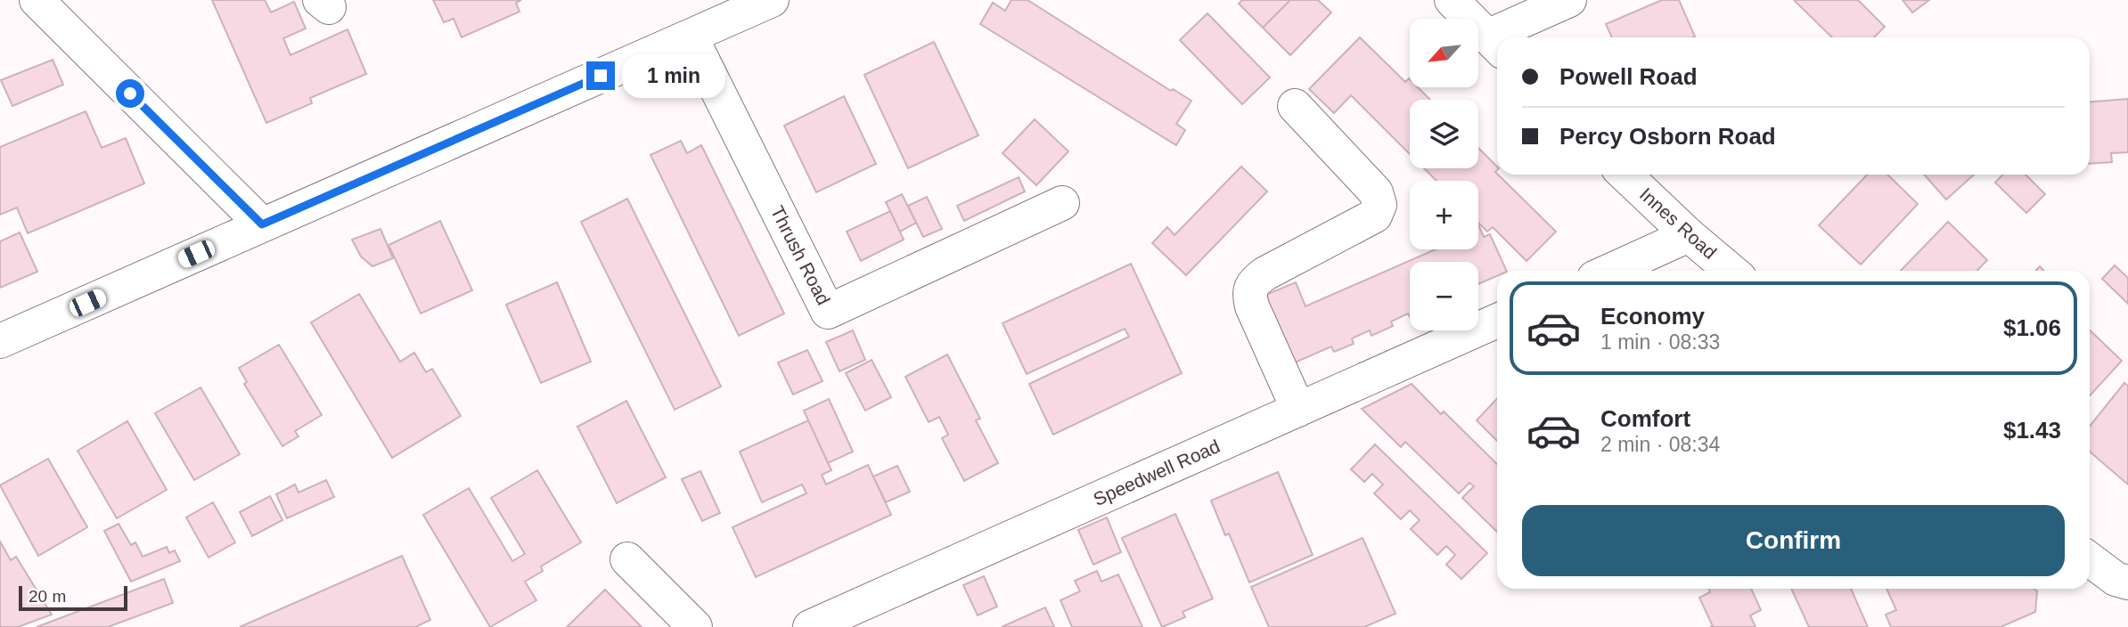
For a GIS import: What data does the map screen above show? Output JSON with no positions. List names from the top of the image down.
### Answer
{
  "streets": {
    "street": ["Innes Road", "Thrush Road", "Speedwell Road"]
  },
  "scale_bar": "20 m",
  "north": "bottom left",
  "page": {
    "map_buttons": ["+", "−"],
    "banner": ["Powell Road", "Percy Osborn Road"],
    "bubble": "1 min",
    "list": [
      {
        "name": "Economy",
        "note": "1 min · 08:33",
        "value": "$1.06"
      },
      {
        "name": "Comfort",
        "note": "2 min · 08:34",
        "value": "$1.43"
      }
    ],
    "buttons": "Confirm",
    "scale": "20 m"
  }
}
